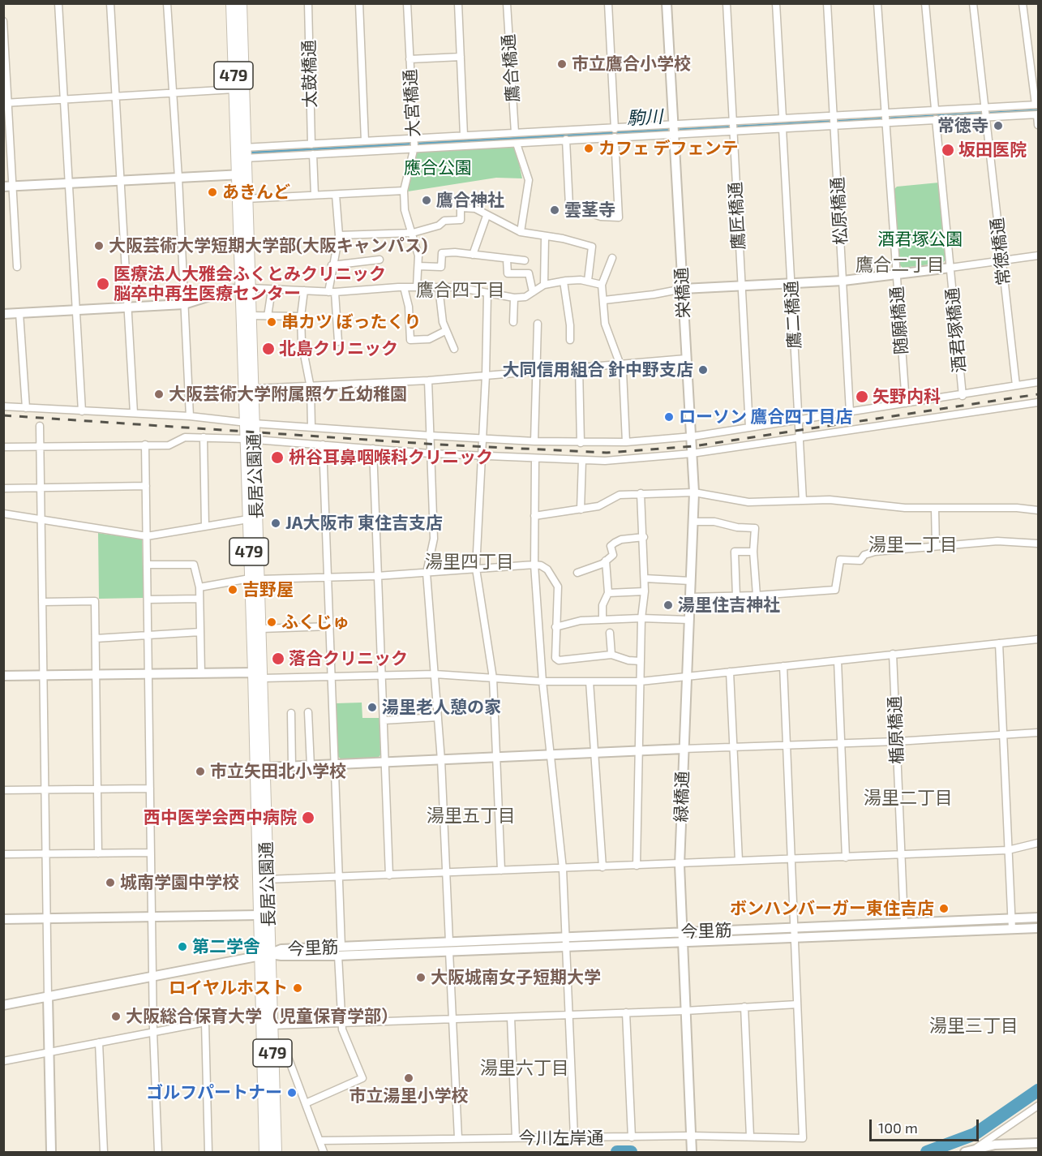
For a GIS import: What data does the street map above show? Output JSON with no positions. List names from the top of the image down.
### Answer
{
  "streets": {
    "highway": ["479", "長居公園通"],
    "street": [
      "鷹合橋通",
      "太鼓橋通",
      "大宮橋通",
      "松原橋通",
      "鷹匠橋通",
      "常徳橋通",
      "栄橋通",
      "鷹二橋通",
      "随願橋通",
      "酒君塚橋通",
      "楯原橋通",
      "緑橋通",
      "今里筋",
      "今川左岸通"
    ]
  },
  "crossings": [
    ["栄橋通", "緑橋通"],
    ["長居公園通", "今里筋"],
    ["楯原橋通", "今里筋"],
    ["緑橋通", "今里筋"],
    ["緑橋通", "今川左岸通"]
  ],
  "districts": [
    "鷹合二丁目",
    "鷹合四丁目",
    "湯里一丁目",
    "湯里四丁目",
    "湯里二丁目",
    "湯里五丁目",
    "湯里三丁目",
    "湯里六丁目"
  ],
  "water": ["駒川"],
  "parks": ["應合公園", "酒君塚公園"],
  "places": [
    "市立鷹合小学校",
    "常徳寺",
    "カフェ デフェンテ",
    "坂田医院",
    "あきんど",
    "鷹合神社",
    "雲茎寺",
    "大阪芸術大学短期大学部(大阪キャンパス)",
    "医療法人大雅会ふくとみクリニック 脳卒中再生医療センター",
    "串カツ ぼったくり",
    "北島クリニック",
    "大同信用組合 針中野支店",
    "大阪芸術大学附属照ケ丘幼稚園",
    "矢野内科",
    "ローソン 鷹合四丁目店",
    "枡谷耳鼻咽喉科クリニック",
    "JA大阪市 東住吉支店",
    "吉野屋",
    "湯里住吉神社",
    "ふくじゅ",
    "落合クリニック",
    "湯里老人憩の家",
    "市立矢田北小学校",
    "西中医学会西中病院",
    "城南学園中学校",
    "ボンハンバーガー東住吉店",
    "第二学舎",
    "大阪城南女子短期大学",
    "ロイヤルホスト",
    "大阪総合保育大学（児童保育学部）",
    "市立湯里小学校",
    "ゴルフパートナー"
  ],
  "scale_bar": "100 m"
}
